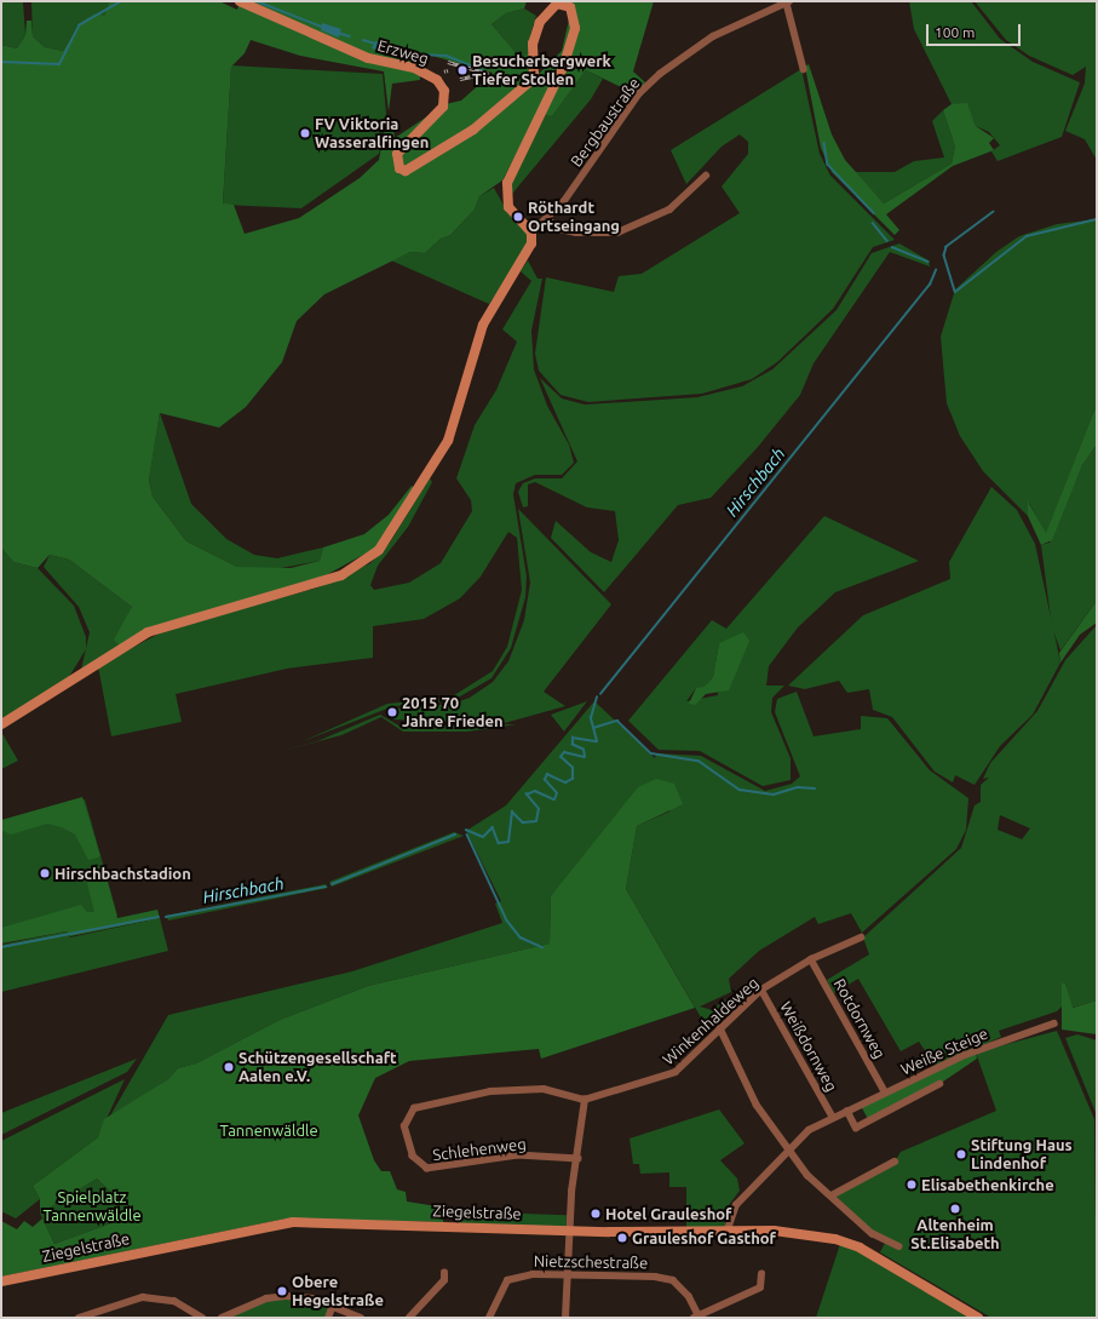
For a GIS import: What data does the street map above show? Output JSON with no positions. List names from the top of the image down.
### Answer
{
  "streets": {
    "street": [
      "Erzweg",
      "Bergbaustraße",
      "Rotdornweg",
      "Winkenhaldeweg",
      "Weißdornweg",
      "Weiße Steige",
      "Schlehenweg",
      "Ziegelstraße",
      "Nietzschestraße"
    ]
  },
  "crossings": [
    ["Erzweg", "Bergbaustraße"],
    ["Rotdornweg", "Winkenhaldeweg"],
    ["Rotdornweg", "Weiße Steige"],
    ["Winkenhaldeweg", "Weißdornweg"],
    ["Winkenhaldeweg", "Schlehenweg"],
    ["Weißdornweg", "Weiße Steige"],
    ["Weiße Steige", "Ziegelstraße"]
  ],
  "water": ["Hirschbach"],
  "parks": ["Tannenwäldle", "Spielplatz Tannenwäldle"],
  "places": [
    "Besucherbergwerk Tiefer Stollen",
    "FV Viktoria Wasseralfingen",
    "Röthardt Ortseingang",
    "2015 70 Jahre Frieden",
    "Hirschbachstadion",
    "Schützengesellschaft Aalen e.V.",
    "Stiftung Haus Lindenhof",
    "Elisabethenkirche",
    "Altenheim St.Elisabeth",
    "Hotel Grauleshof",
    "Grauleshof Gasthof",
    "Obere Hegelstraße"
  ],
  "scale_bar": "100 m"
}
